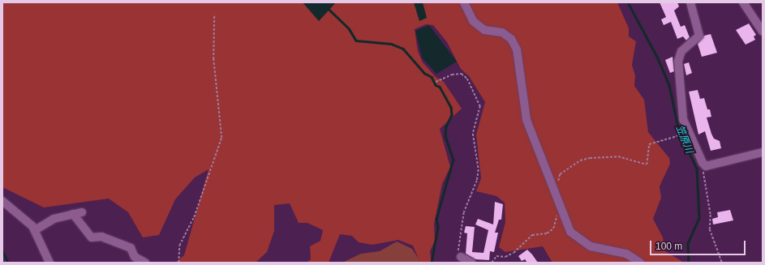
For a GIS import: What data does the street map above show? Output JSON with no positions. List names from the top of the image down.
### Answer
{
  "water": ["笠原川"],
  "scale_bar": "100 m"
}
